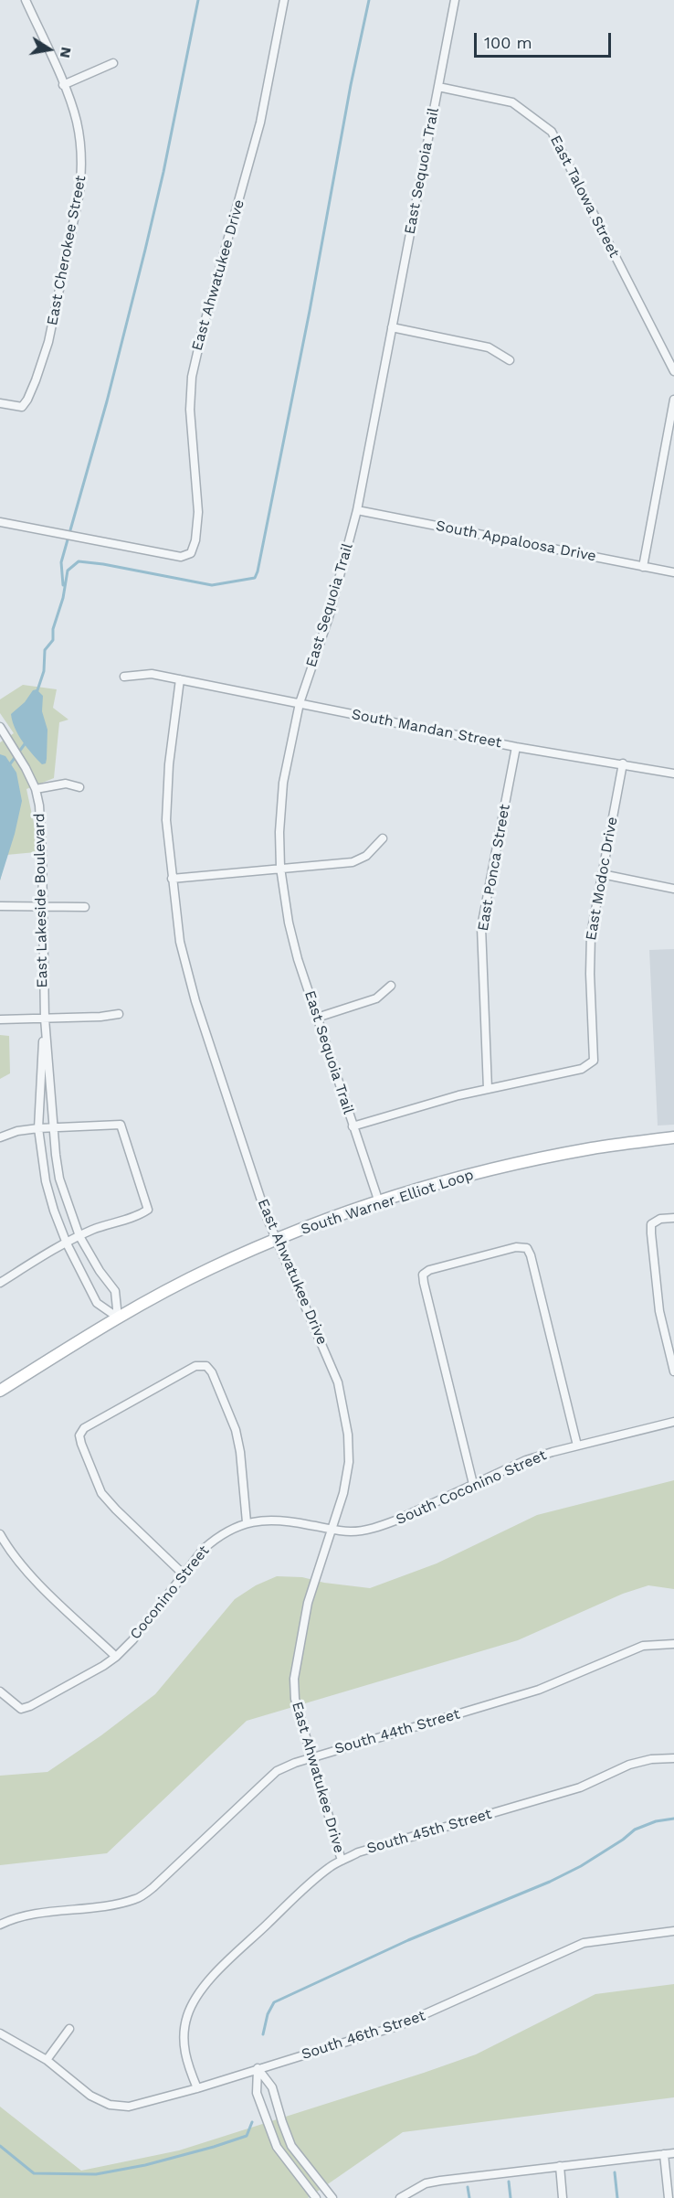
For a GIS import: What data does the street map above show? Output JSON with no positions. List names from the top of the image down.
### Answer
{
  "streets": {
    "main road": ["South Warner Elliot Loop"],
    "street": [
      "East Sequoia Trail",
      "East Talowa Street",
      "East Cherokee Street",
      "East Ahwatukee Drive",
      "South Appaloosa Drive",
      "South Mandan Street",
      "East Ponca Street",
      "East Modoc Drive",
      "East Lakeside Boulevard",
      "South Coconino Street",
      "Coconino Street",
      "South 44th Street",
      "South 45th Street",
      "South 46th Street"
    ]
  },
  "crossings": [
    ["East Sequoia Trail", "East Talowa Street"],
    ["East Sequoia Trail", "South Appaloosa Drive"],
    ["East Sequoia Trail", "South Mandan Street"],
    ["East Sequoia Trail", "South Warner Elliot Loop"],
    ["East Ahwatukee Drive", "South Mandan Street"],
    ["East Ahwatukee Drive", "South Warner Elliot Loop"],
    ["East Ahwatukee Drive", "South Coconino Street"],
    ["East Ahwatukee Drive", "Coconino Street"],
    ["East Ahwatukee Drive", "South 44th Street"],
    ["East Ahwatukee Drive", "South 45th Street"],
    ["South Mandan Street", "East Ponca Street"],
    ["South Mandan Street", "East Modoc Drive"],
    ["East Ponca Street", "East Modoc Drive"],
    ["East Lakeside Boulevard", "South Warner Elliot Loop"],
    ["South Coconino Street", "Coconino Street"],
    ["South 45th Street", "South 46th Street"]
  ],
  "scale_bar": "100 m",
  "north": "right"
}
